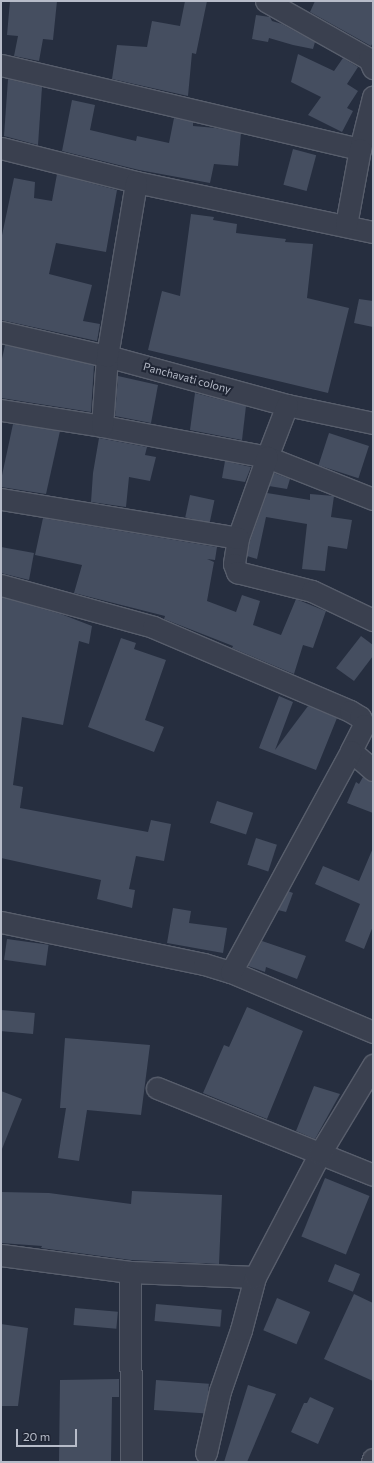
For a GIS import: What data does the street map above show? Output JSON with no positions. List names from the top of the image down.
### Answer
{
  "streets": {
    "street": ["Panchavati colony"]
  },
  "scale_bar": "20 m"
}
